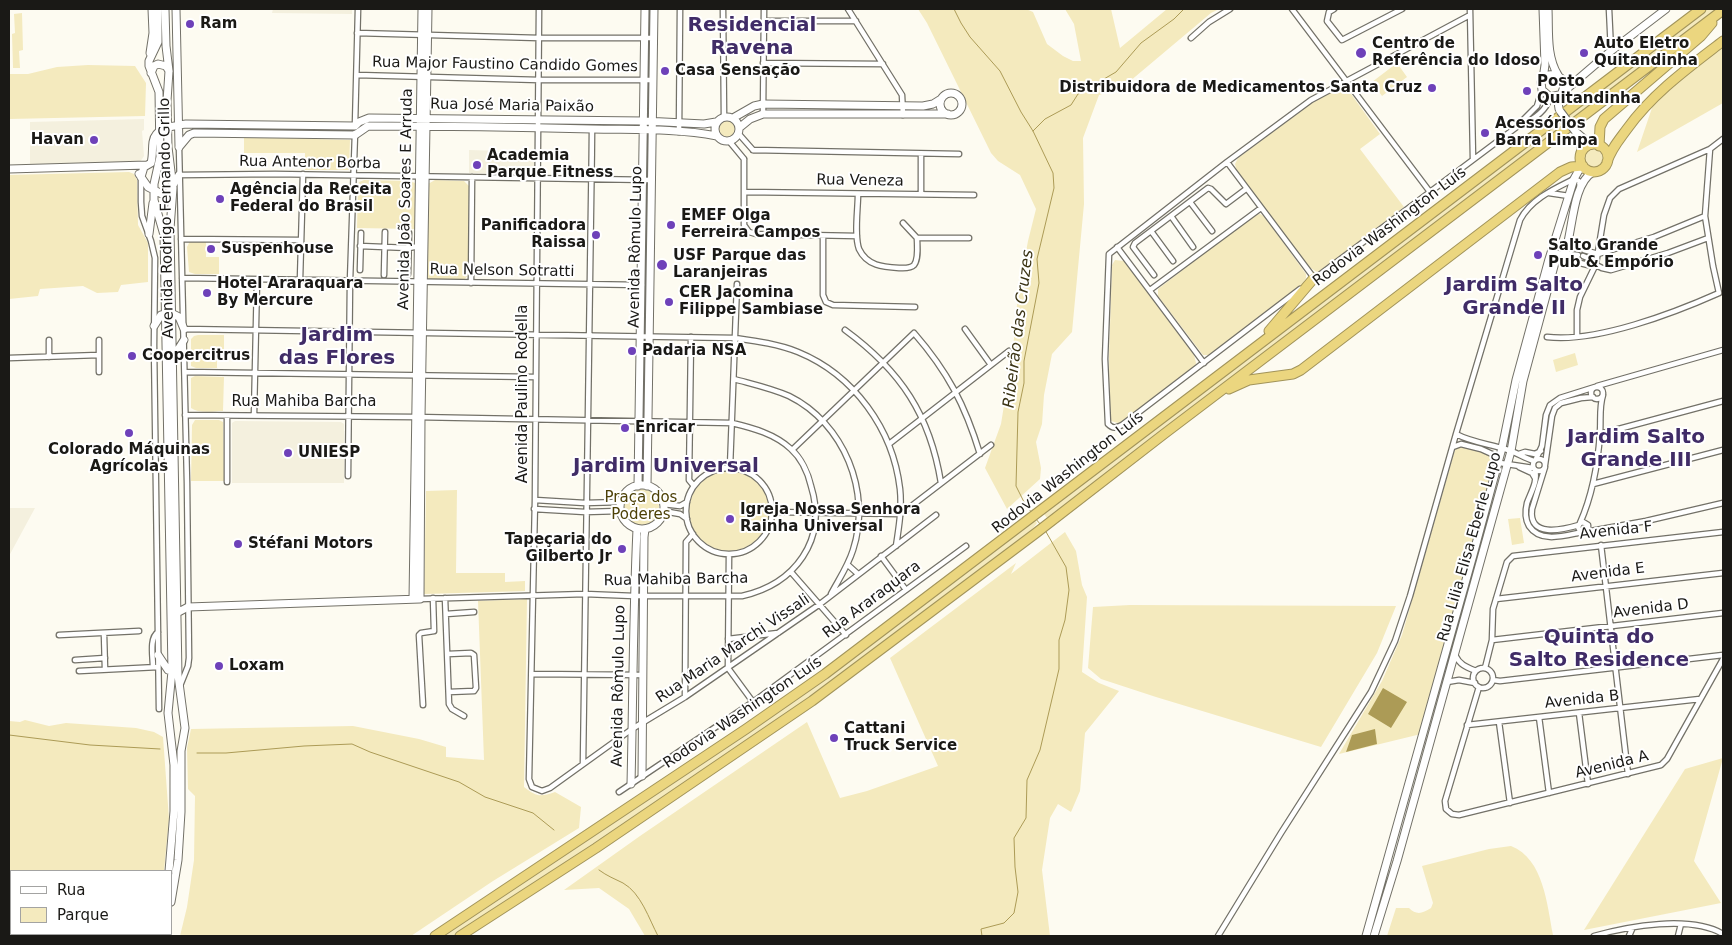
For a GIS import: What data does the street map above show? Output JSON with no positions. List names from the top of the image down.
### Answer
{
  "streets": {
    "highway": ["Rodovia Washington Luís"],
    "street": [
      "Rua Major Faustino Candido Gomes",
      "Rua José Maria Paixão",
      "Rua Antenor Borba",
      "Rua Veneza",
      "Avenida João Soares E Arruda",
      "Avenida Rodrigo Fernando Grillo",
      "Avenida Rômulo Lupo",
      "Rua Nelson Sotratti",
      "Avenida Paulino Rodella",
      "Rua Mahiba Barcha",
      "Avenida F",
      "Rua Lilia Elisa Eberle Lupo",
      "Avenida E",
      "Rua Araraquara",
      "Avenida D",
      "Rua Maria Marchi Vissali",
      "Avenida B",
      "Avenida A"
    ]
  },
  "crossings": [
    ["Rua Major Faustino Candido Gomes", "Avenida João Soares E Arruda"],
    ["Rua Major Faustino Candido Gomes", "Avenida Rômulo Lupo"],
    ["Rua Major Faustino Candido Gomes", "Avenida Paulino Rodella"],
    ["Rua José Maria Paixão", "Avenida João Soares E Arruda"],
    ["Rua José Maria Paixão", "Avenida Rodrigo Fernando Grillo"],
    ["Rua José Maria Paixão", "Avenida Rômulo Lupo"],
    ["Rua José Maria Paixão", "Avenida Paulino Rodella"],
    ["Rua Antenor Borba", "Avenida João Soares E Arruda"],
    ["Rua Antenor Borba", "Avenida Rodrigo Fernando Grillo"],
    ["Rua Antenor Borba", "Avenida Rômulo Lupo"],
    ["Rua Antenor Borba", "Avenida Paulino Rodella"],
    ["Avenida João Soares E Arruda", "Rua Nelson Sotratti"],
    ["Avenida João Soares E Arruda", "Rua Mahiba Barcha"],
    ["Avenida Rodrigo Fernando Grillo", "Rua Nelson Sotratti"],
    ["Avenida Rodrigo Fernando Grillo", "Rua Mahiba Barcha"],
    ["Avenida Rômulo Lupo", "Rua Nelson Sotratti"],
    ["Avenida Rômulo Lupo", "Rua Mahiba Barcha"],
    ["Avenida Rômulo Lupo", "Rua Araraquara"],
    ["Avenida Rômulo Lupo", "Rua Maria Marchi Vissali"],
    ["Rua Nelson Sotratti", "Avenida Paulino Rodella"],
    ["Avenida Paulino Rodella", "Rua Mahiba Barcha"],
    ["Avenida Paulino Rodella", "Rua Maria Marchi Vissali"],
    ["Avenida F", "Avenida E"],
    ["Avenida B", "Avenida A"]
  ],
  "districts": [
    "Residencial Ravena",
    "Jardim Salto Grande II",
    "Jardim das Flores",
    "Jardim Salto Grande III",
    "Jardim Universal",
    "Quinta do Salto Residence"
  ],
  "water": ["Ribeirão das Cruzes"],
  "parks": ["Praça dos Poderes"],
  "places": [
    "Ram",
    "Centro de Referência do Idoso",
    "Auto Eletro Quitandinha",
    "Casa Sensação",
    "Distribuidora de Medicamentos Santa Cruz",
    "Posto Quitandinha",
    "Acessórios Barra Limpa",
    "Havan",
    "Academia Parque Fitness",
    "Agência da Receita Federal do Brasil",
    "EMEF Olga Ferreira Campos",
    "Panificadora Raissa",
    "Suspenhouse",
    "Salto Grande Pub & Empório",
    "USF Parque das Laranjeiras",
    "Hotel Araraquara By Mercure",
    "CER Jacomina Filippe Sambiase",
    "Padaria NSA",
    "Coopercitrus",
    "Enricar",
    "Colorado Máquinas Agrícolas",
    "UNIESP",
    "Igreja Nossa Senhora Rainha Universal",
    "Stéfani Motors",
    "Tapeçaria do Gilberto Jr",
    "Loxam",
    "Cattani Truck Service"
  ],
  "legend": ["Rua", "Parque"]
}
